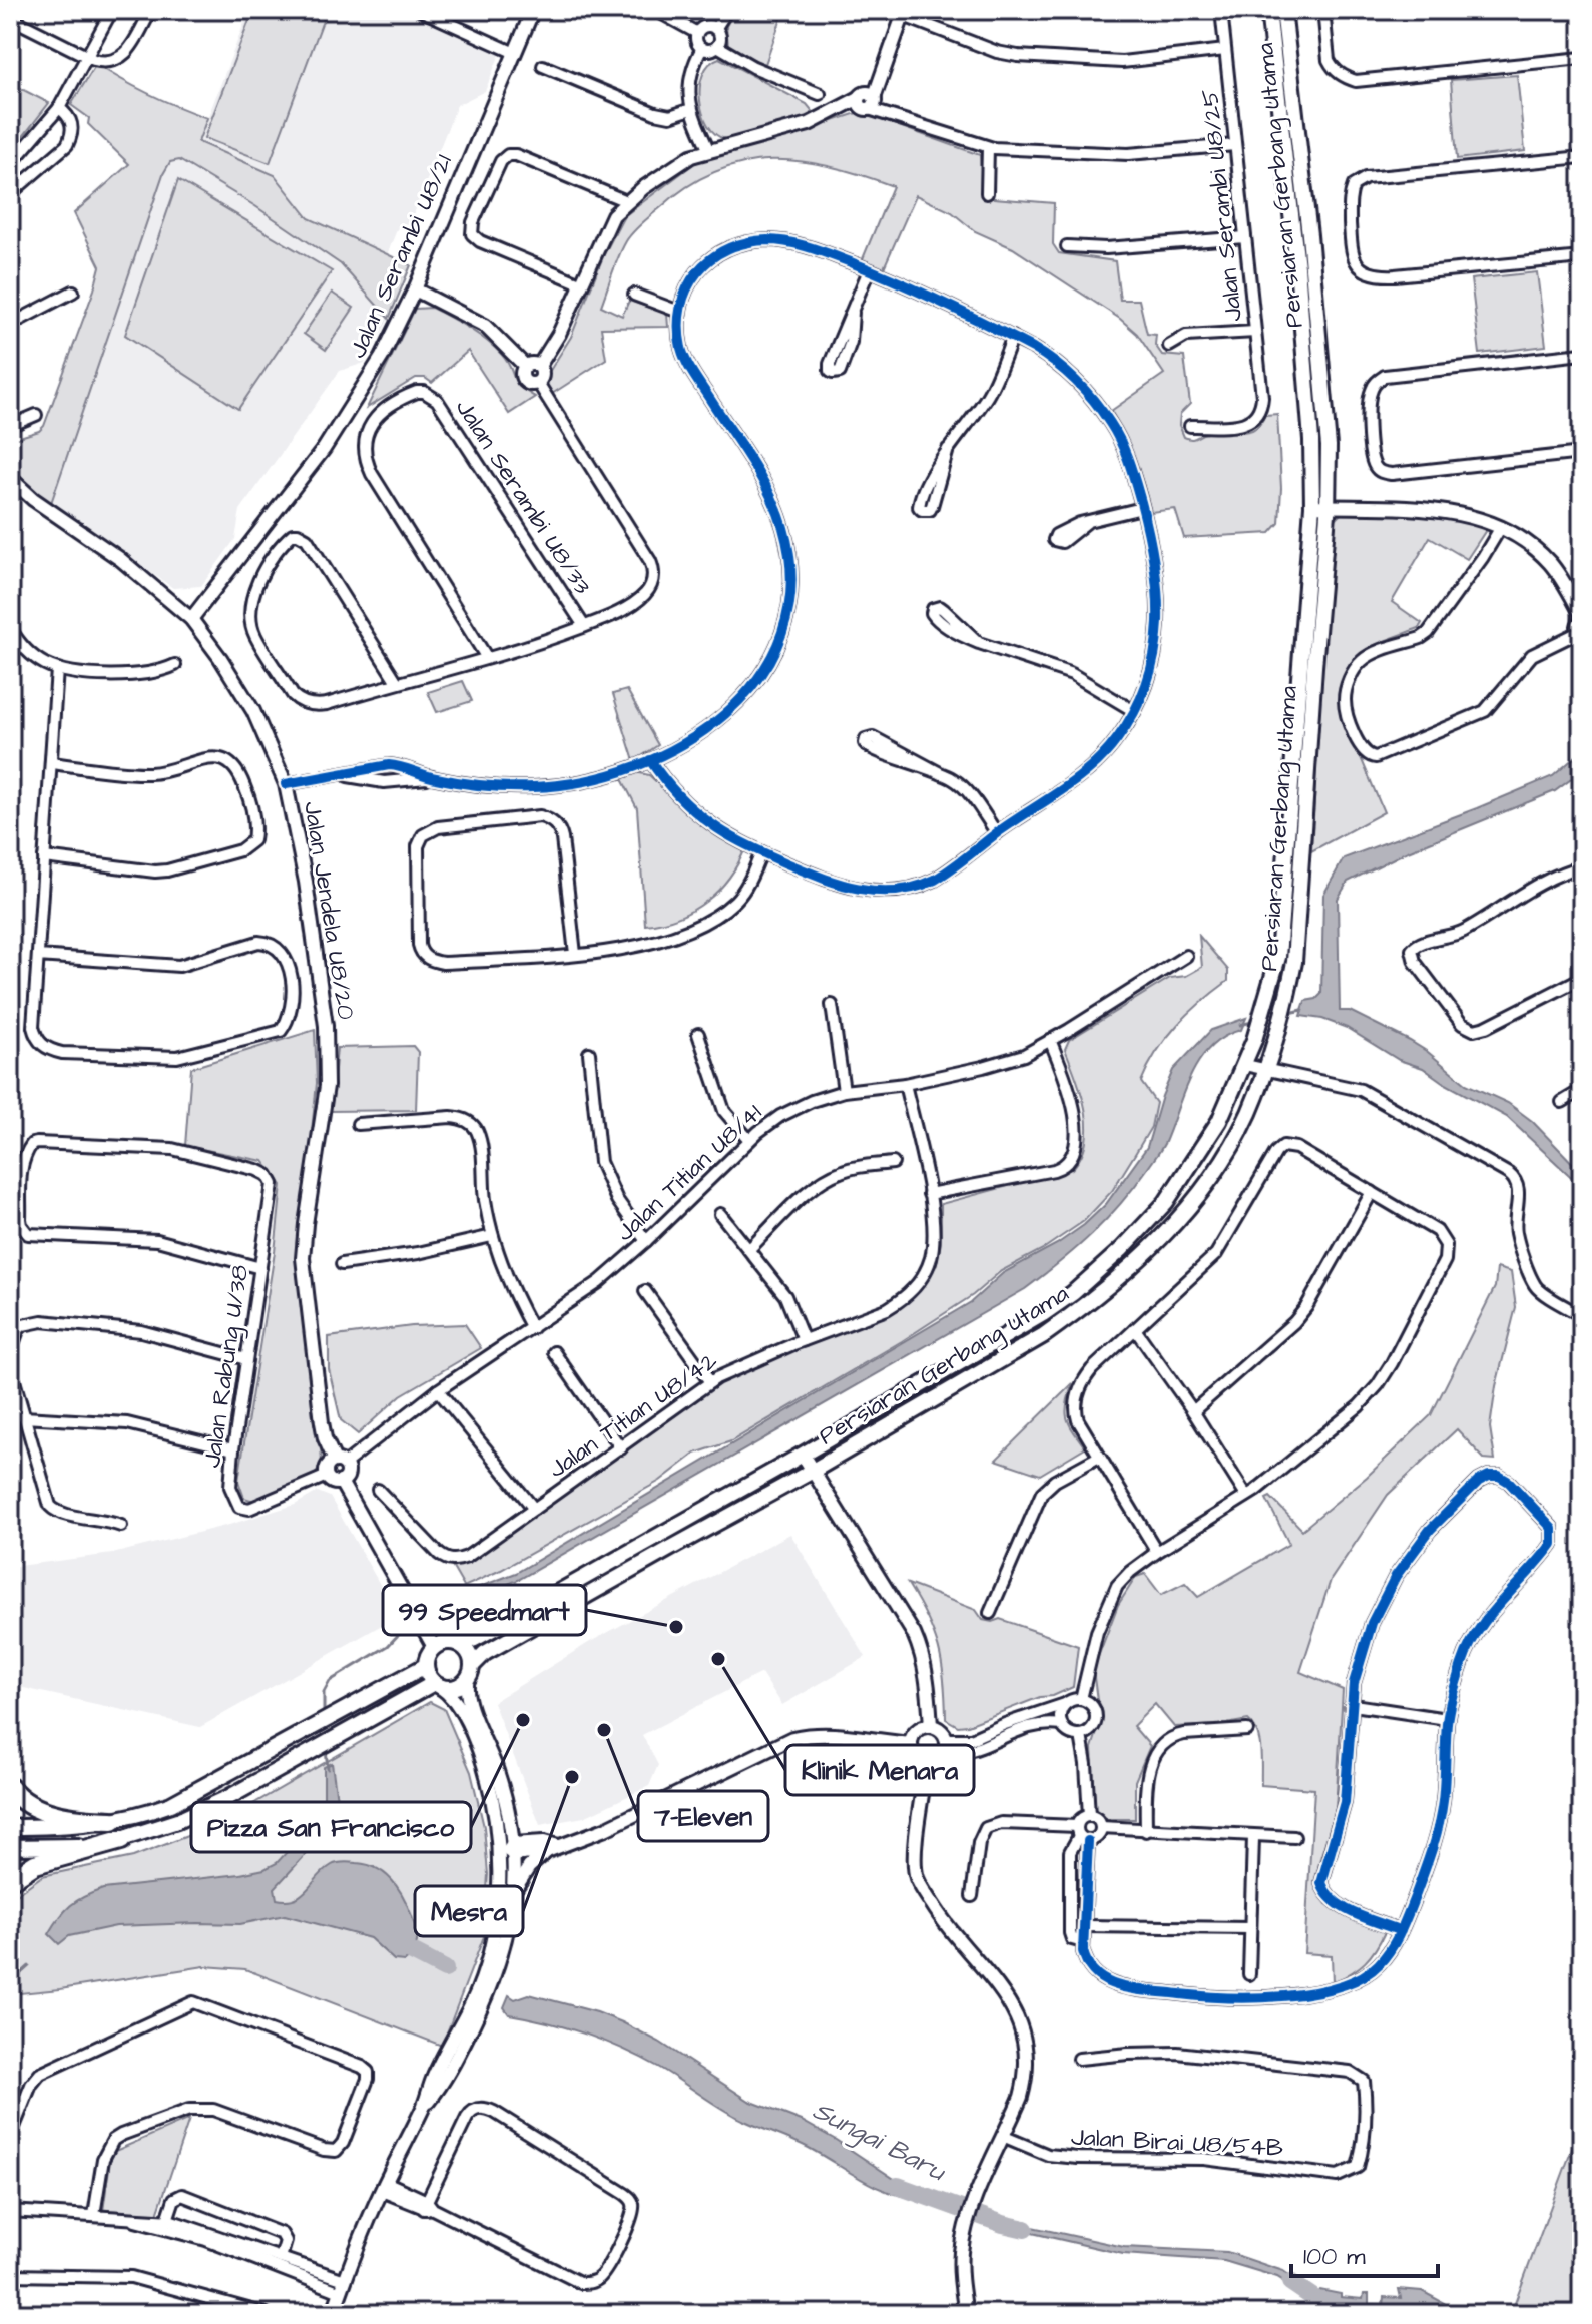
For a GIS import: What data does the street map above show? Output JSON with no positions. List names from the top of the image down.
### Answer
{
  "streets": {
    "main road": ["Persiaran Gerbang Utama"],
    "street": [
      "Jalan Serambi U8/25",
      "Jalan Serambi U8/21",
      "Jalan Serambi U8/33",
      "Jalan Jendela U8/20",
      "Jalan Titian U8/41",
      "Jalan Rabung U/38",
      "Jalan Titian U8/42",
      "Jalan Birai U8/54B"
    ]
  },
  "crossings": [
    ["Jalan Serambi U8/21", "Jalan Jendela U8/20"],
    ["Jalan Jendela U8/20", "Jalan Titian U8/41"],
    ["Jalan Jendela U8/20", "Jalan Rabung U/38"],
    ["Jalan Titian U8/41", "Jalan Rabung U/38"],
    ["Jalan Titian U8/41", "Jalan Titian U8/42"]
  ],
  "water": ["Sungai Baru"],
  "places": [
    "99 Speedmart",
    "Klinik Menara",
    "Pizza San Francisco",
    "7-Eleven",
    "Mesra"
  ],
  "scale_bar": "100 m"
}
